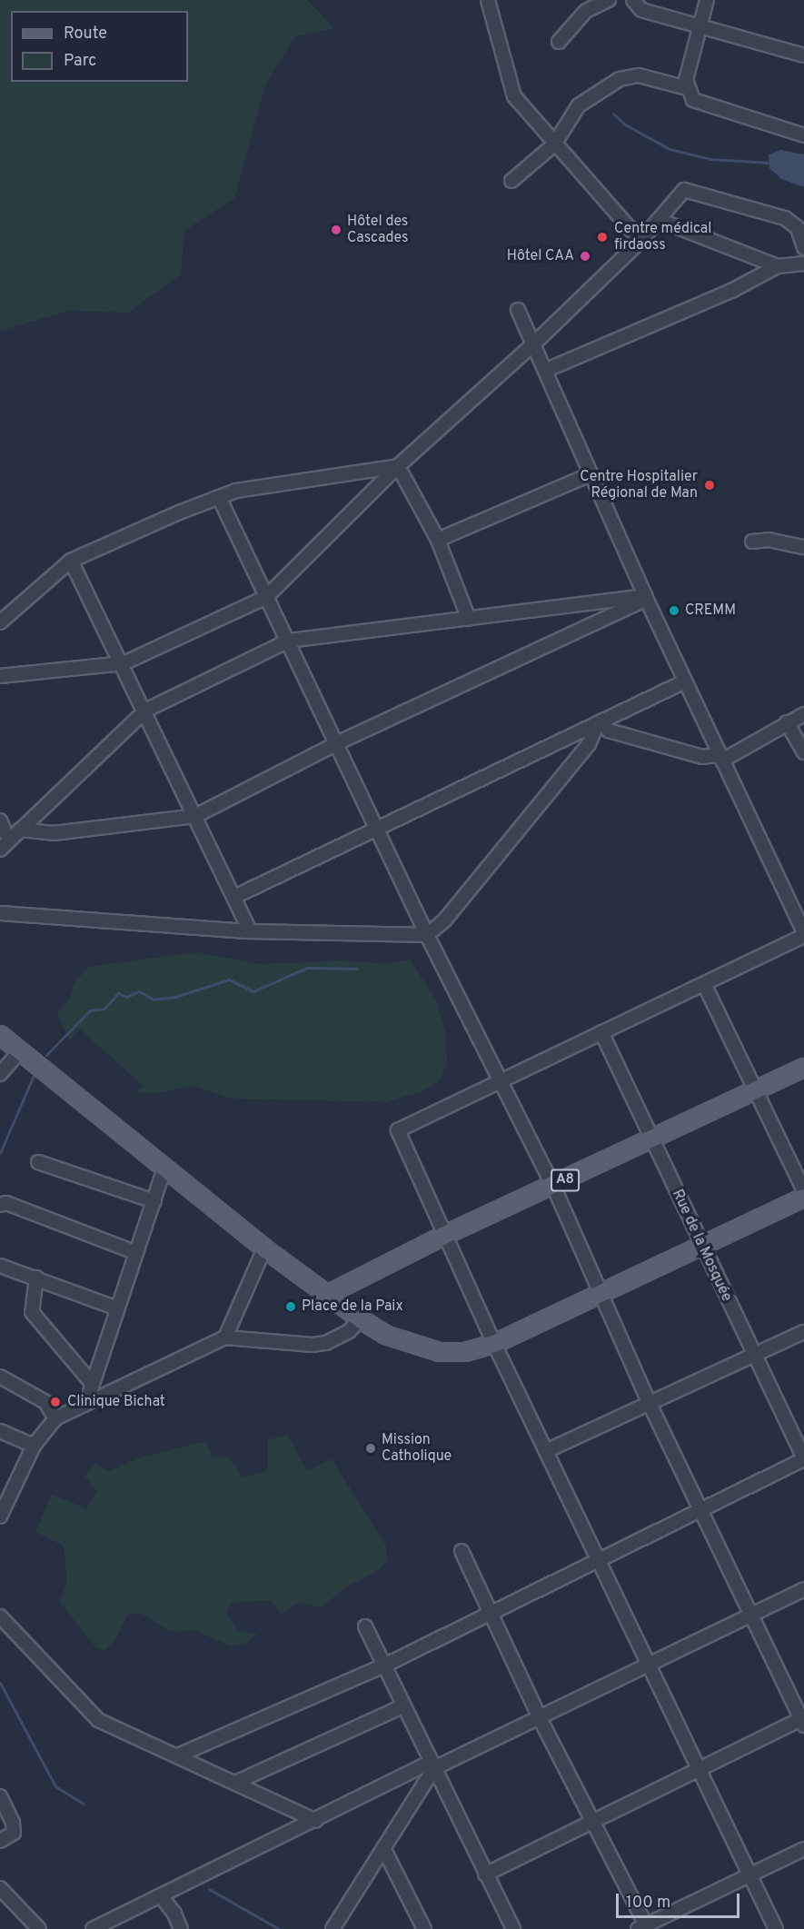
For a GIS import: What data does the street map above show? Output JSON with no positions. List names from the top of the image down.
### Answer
{
  "streets": {
    "main road": ["A8"],
    "street": ["Rue de la Mosquée"]
  },
  "crossings": [
    ["A8", "Rue de la Mosquée"]
  ],
  "places": [
    "Hôtel des Cascades",
    "Centre médical firdaoss",
    "Hôtel CAA",
    "Centre Hospitalier Régional de Man",
    "CREMM",
    "Place de la Paix",
    "Clinique Bichat",
    "Mission Catholique"
  ],
  "legend": ["Route", "Parc"],
  "scale_bar": "100 m"
}
